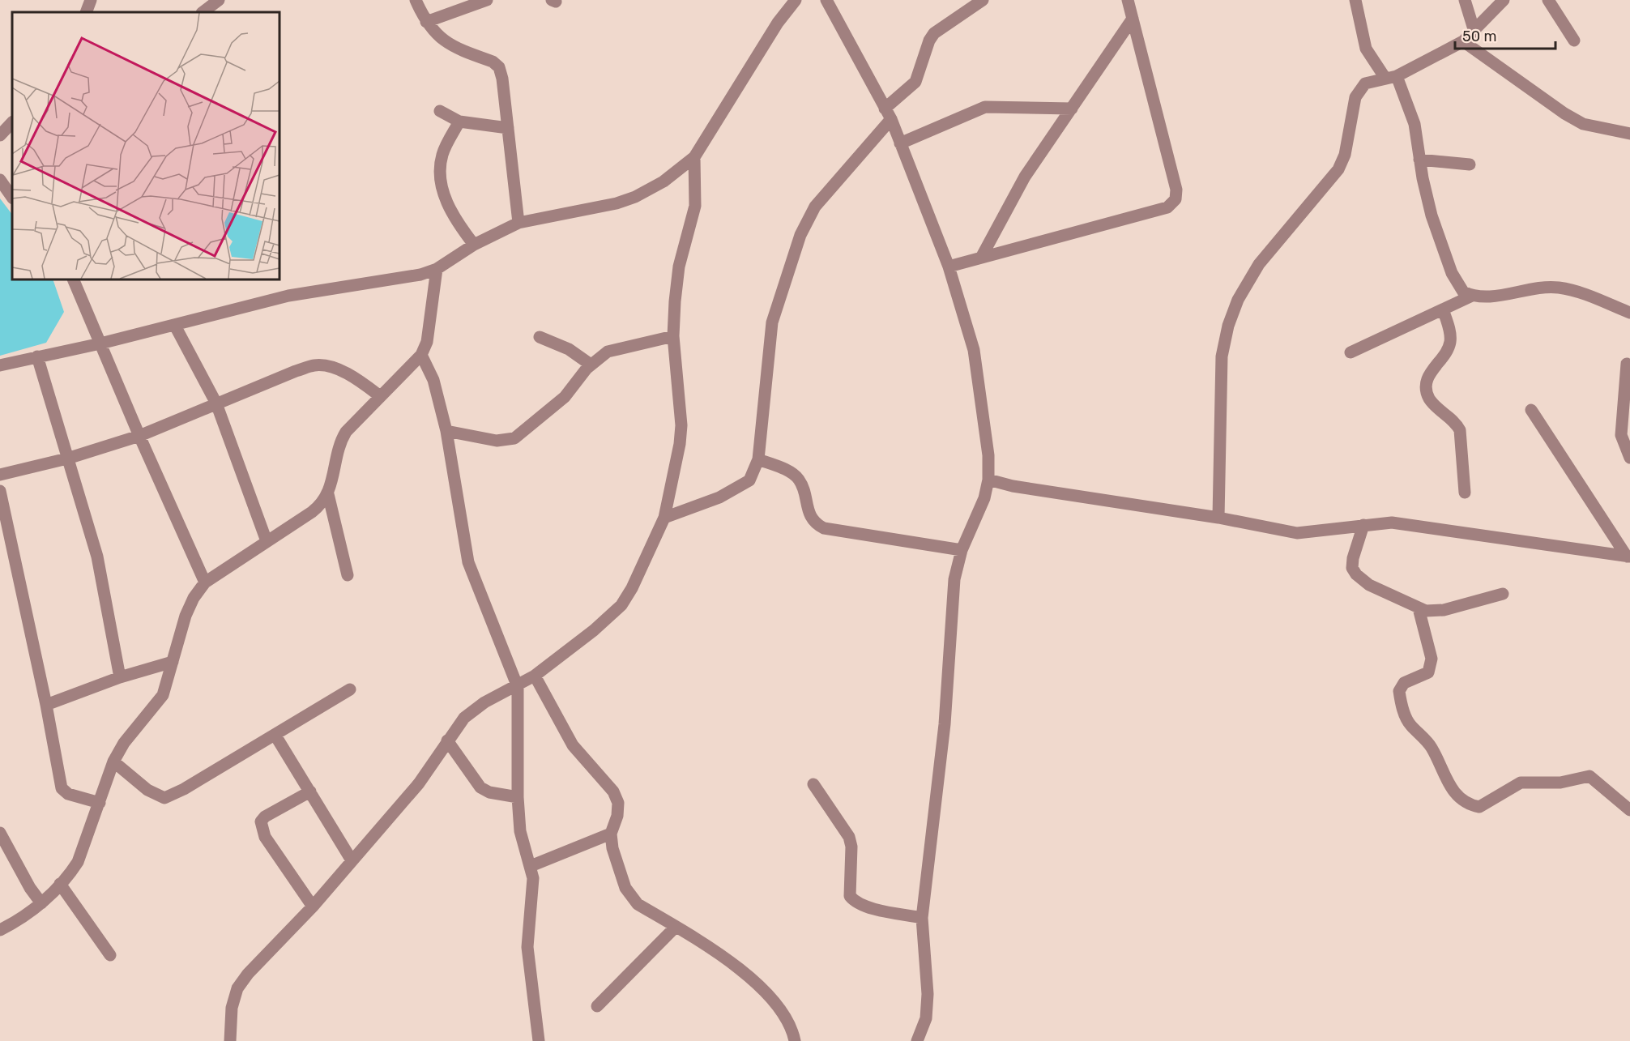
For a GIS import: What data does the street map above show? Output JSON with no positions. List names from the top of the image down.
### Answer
{
  "scale_bar": "50 m"
}
